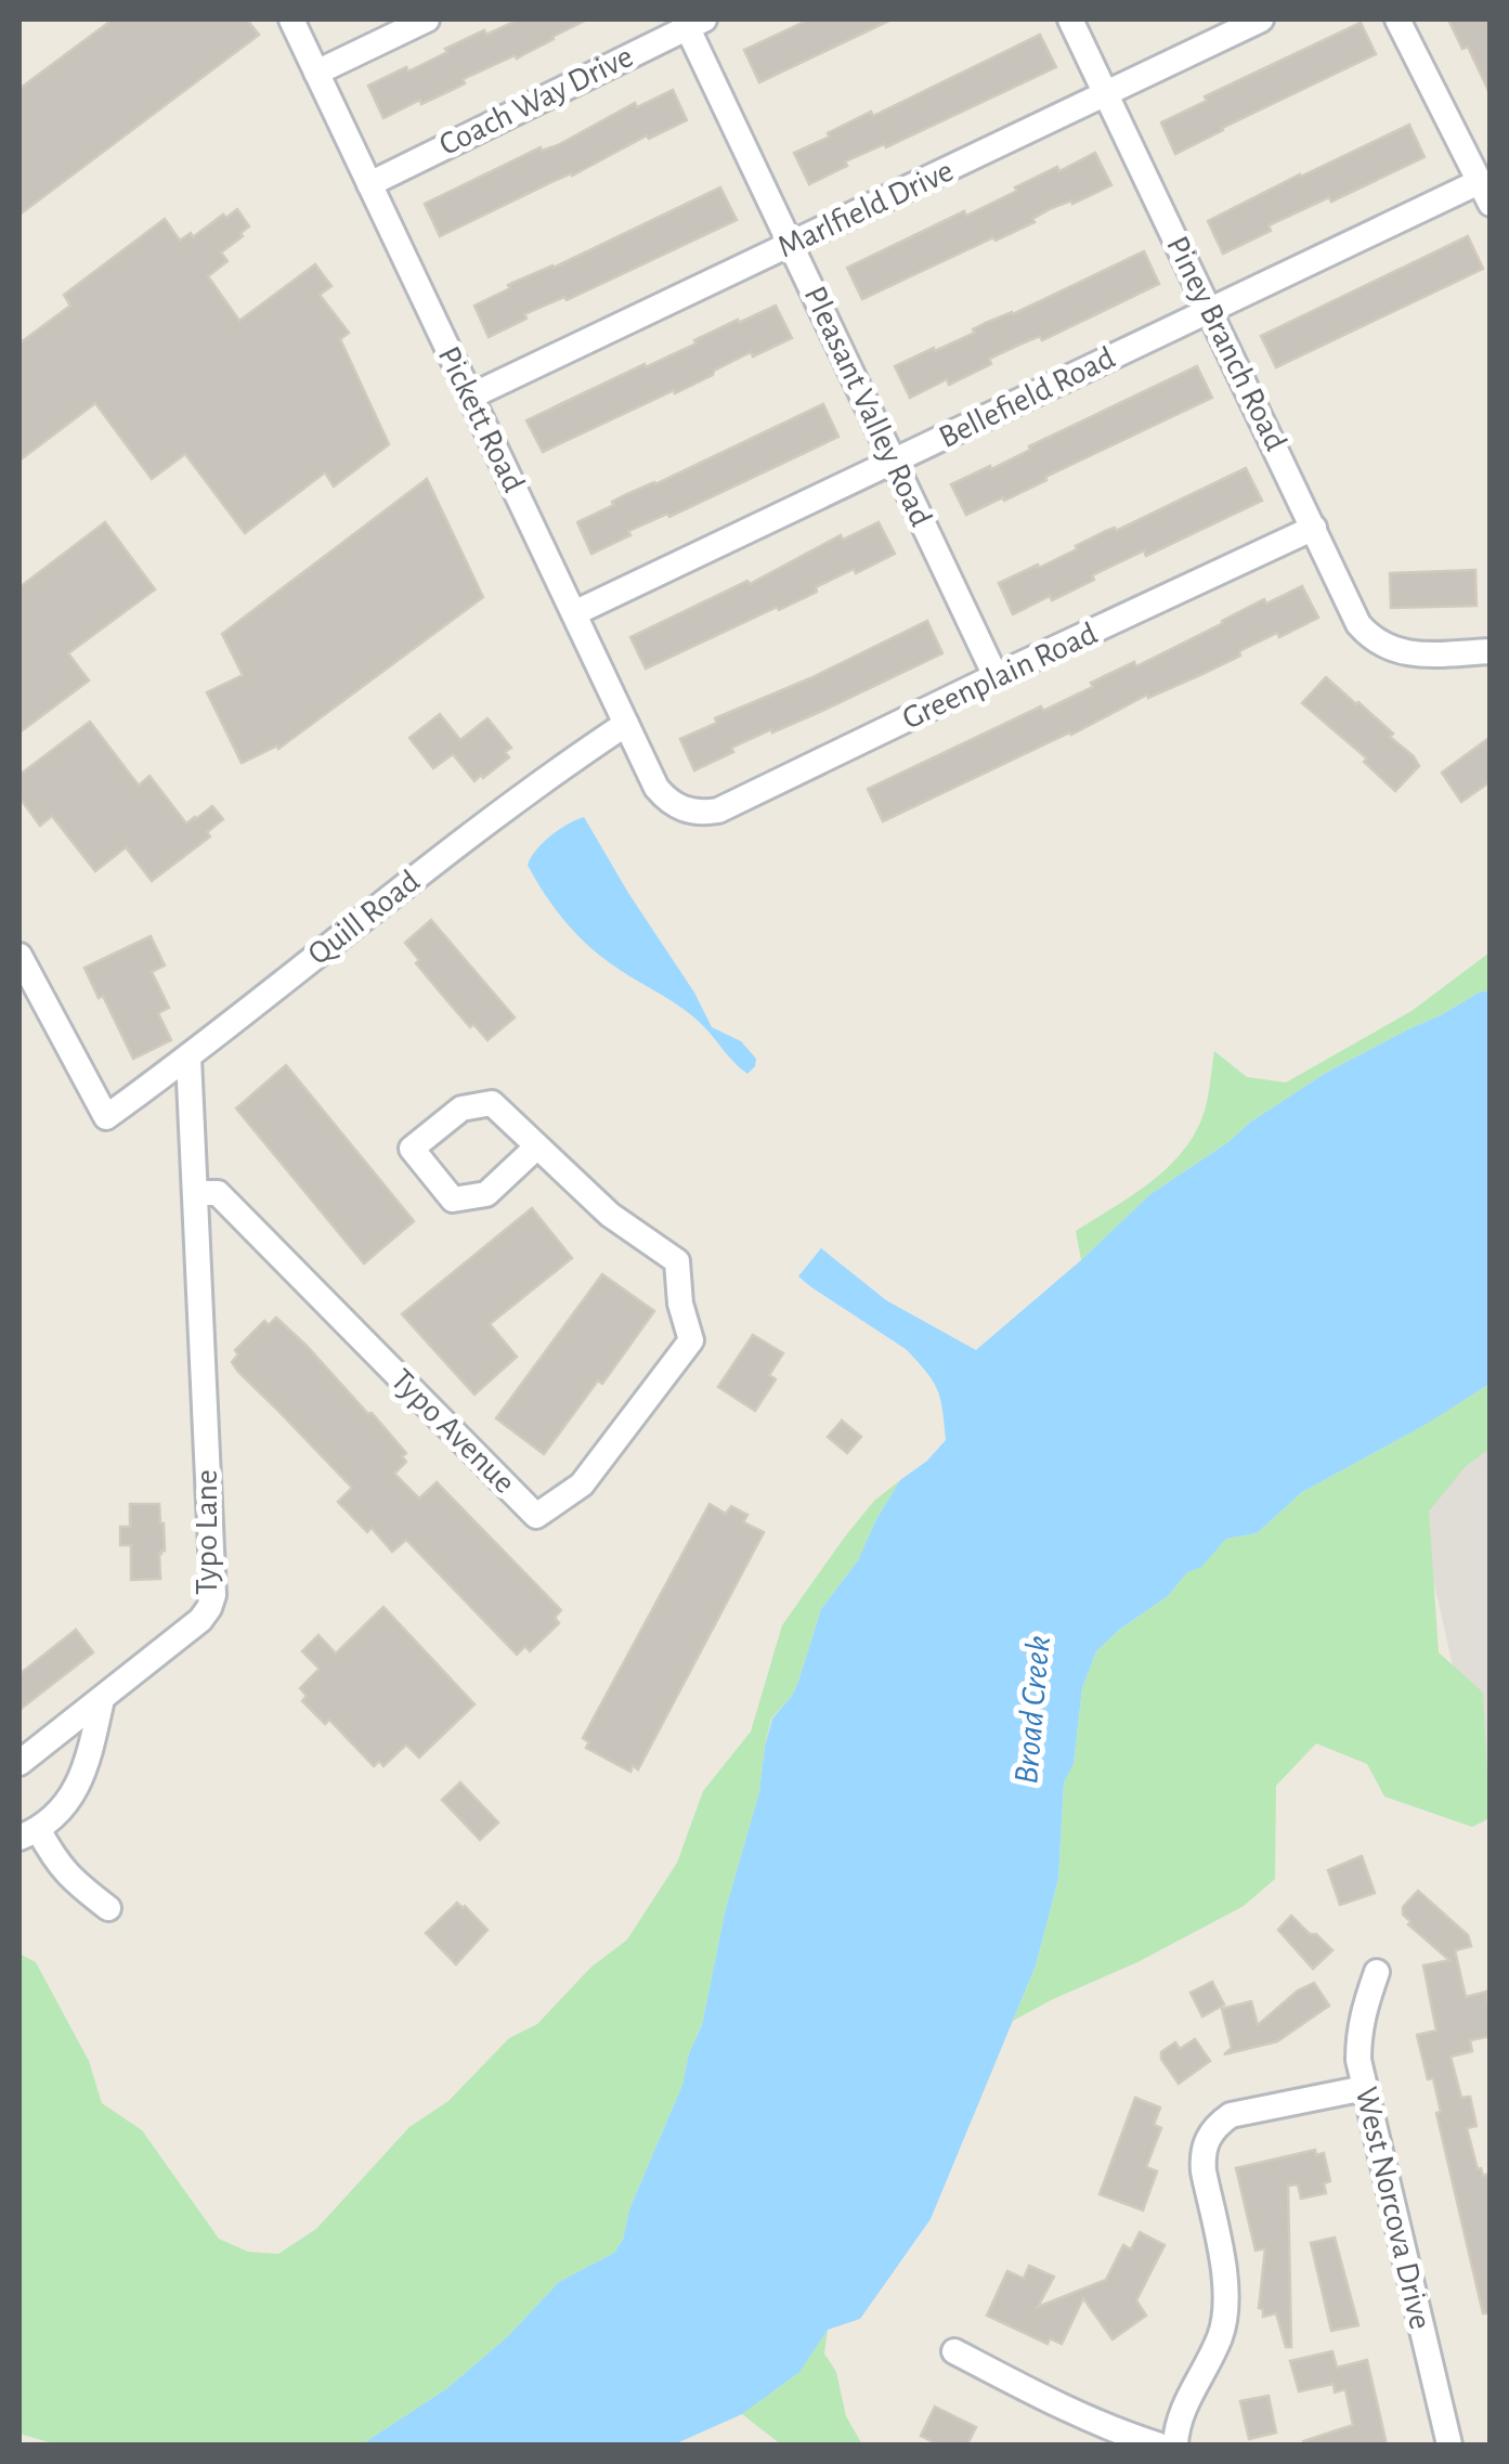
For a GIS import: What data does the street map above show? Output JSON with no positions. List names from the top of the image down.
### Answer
{
  "streets": {
    "street": [
      "Coach Way Drive",
      "Marlfield Drive",
      "Piney Branch Road",
      "Bellefield Road",
      "Pleasant Valley Road",
      "Pickett Road",
      "Greenplain Road",
      "Quill Road",
      "Typo Avenue",
      "Typo Lane",
      "West Norcova Drive"
    ]
  },
  "crossings": [
    ["Coach Way Drive", "Pleasant Valley Road"],
    ["Coach Way Drive", "Pickett Road"],
    ["Marlfield Drive", "Piney Branch Road"],
    ["Marlfield Drive", "Pleasant Valley Road"],
    ["Marlfield Drive", "Pickett Road"],
    ["Piney Branch Road", "Bellefield Road"],
    ["Piney Branch Road", "Greenplain Road"],
    ["Bellefield Road", "Pleasant Valley Road"],
    ["Bellefield Road", "Pickett Road"],
    ["Pleasant Valley Road", "Greenplain Road"],
    ["Pickett Road", "Greenplain Road"],
    ["Pickett Road", "Quill Road"],
    ["Typo Avenue", "Typo Lane"]
  ],
  "water": ["Broad Creek"]
}
